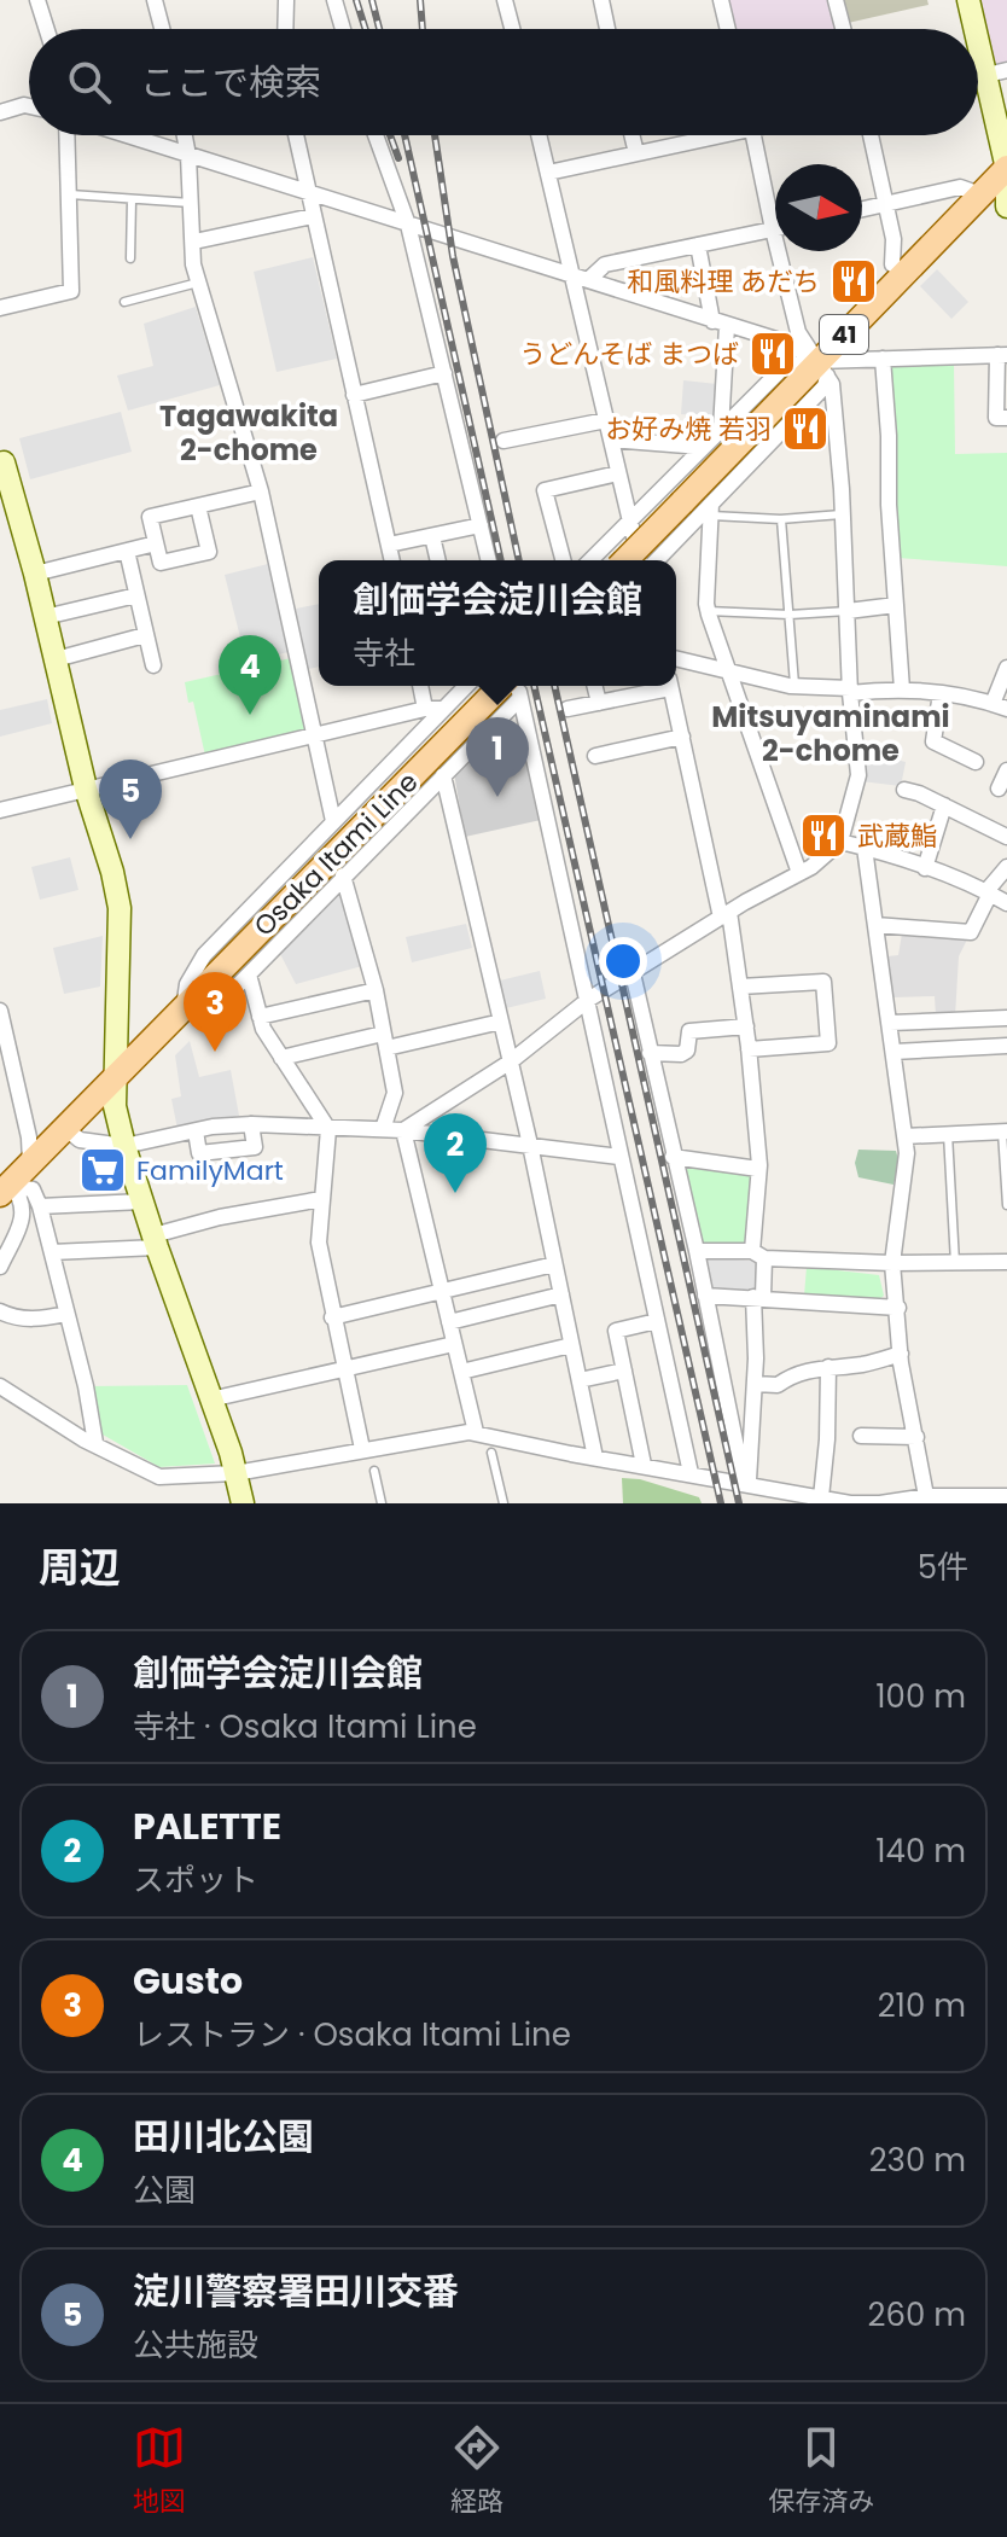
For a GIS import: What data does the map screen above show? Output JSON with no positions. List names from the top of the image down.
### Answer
{
  "streets": {
    "main road": ["41", "Osaka Itami Line"]
  },
  "districts": ["Tagawakita 2-chome", "Mitsuyaminami 2-chome"],
  "places": {
    "restaurant": [
      "和風料理 あだち",
      "うどんそば まつば",
      "お好み焼 若羽",
      "武蔵鮨"
    ],
    "supermarket": ["FamilyMart"]
  },
  "north": "right",
  "page": {
    "search": "ここで検索",
    "popup": ["創価学会淀川会館", "寺社"],
    "pins": [
      "4",
      "1",
      "5",
      "3",
      "2"
    ],
    "heading": ["周辺", "5件"],
    "list": [
      {
        "mark": "1",
        "name": "創価学会淀川会館",
        "note": "寺社 · Osaka Itami Line",
        "value": "100 m"
      },
      {
        "mark": "2",
        "name": "PALETTE",
        "note": "スポット",
        "value": "140 m"
      },
      {
        "mark": "3",
        "name": "Gusto",
        "note": "レストラン · Osaka Itami Line",
        "value": "210 m"
      },
      {
        "mark": "4",
        "name": "田川北公園",
        "note": "公園",
        "value": "230 m"
      },
      {
        "mark": "5",
        "name": "淀川警察署田川交番",
        "note": "公共施設",
        "value": "260 m"
      }
    ],
    "nav": ["地図", "経路", "保存済み"]
  }
}
